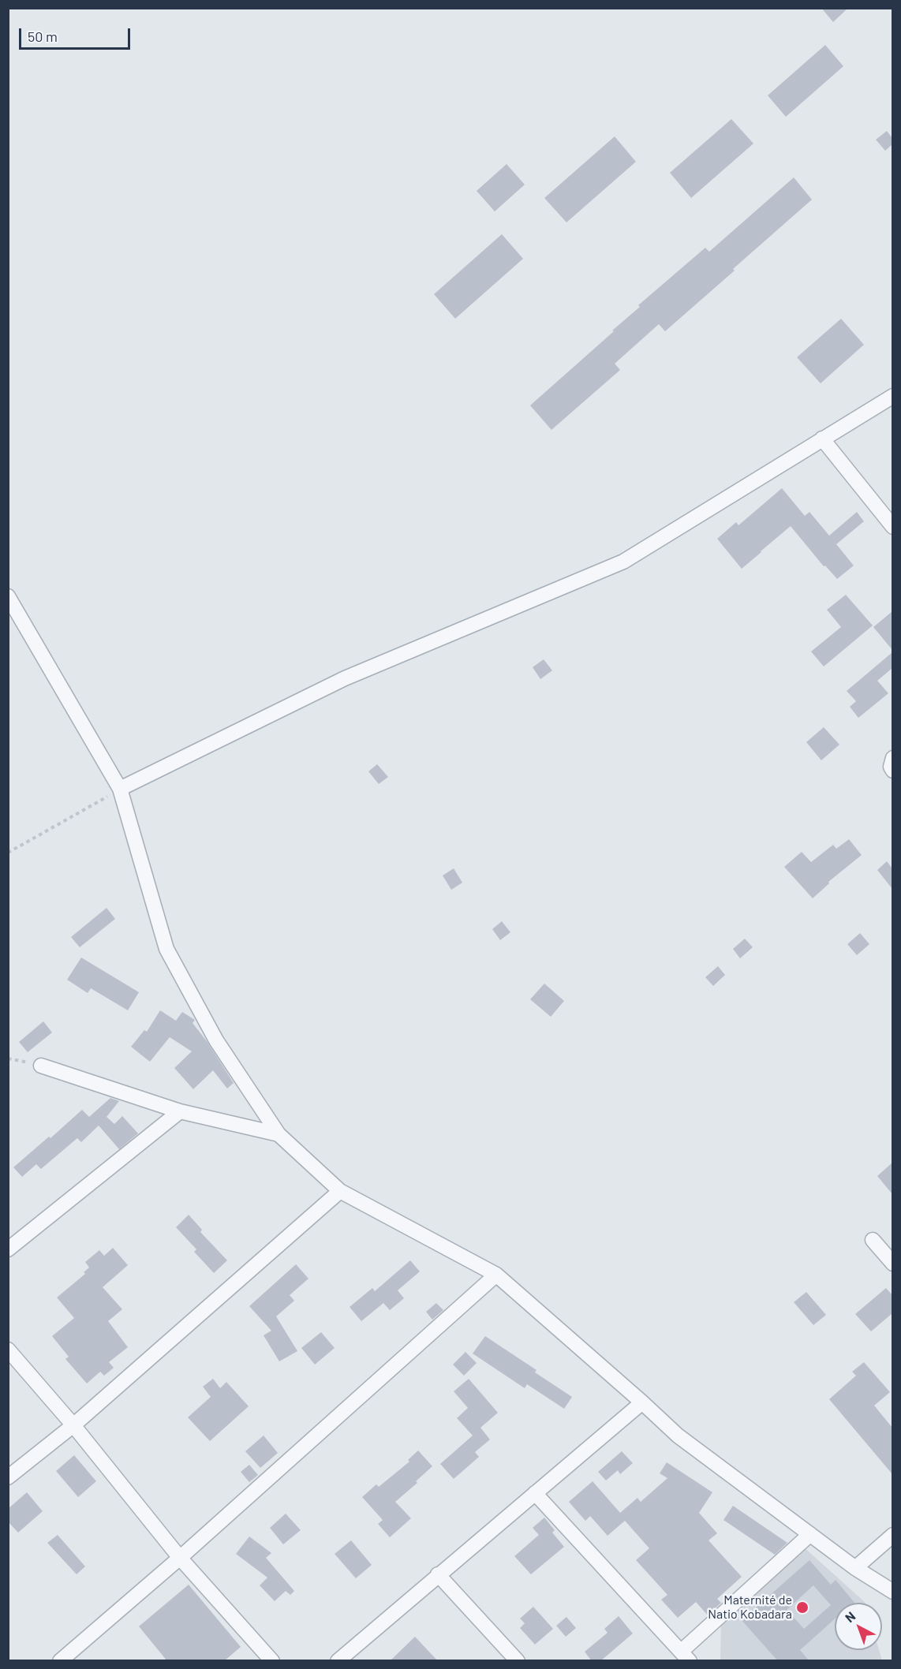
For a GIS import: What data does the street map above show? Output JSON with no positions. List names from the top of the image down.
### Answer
{
  "places": ["Maternité de Natio Kobadara"],
  "scale_bar": "50 m",
  "north": "top left"
}
